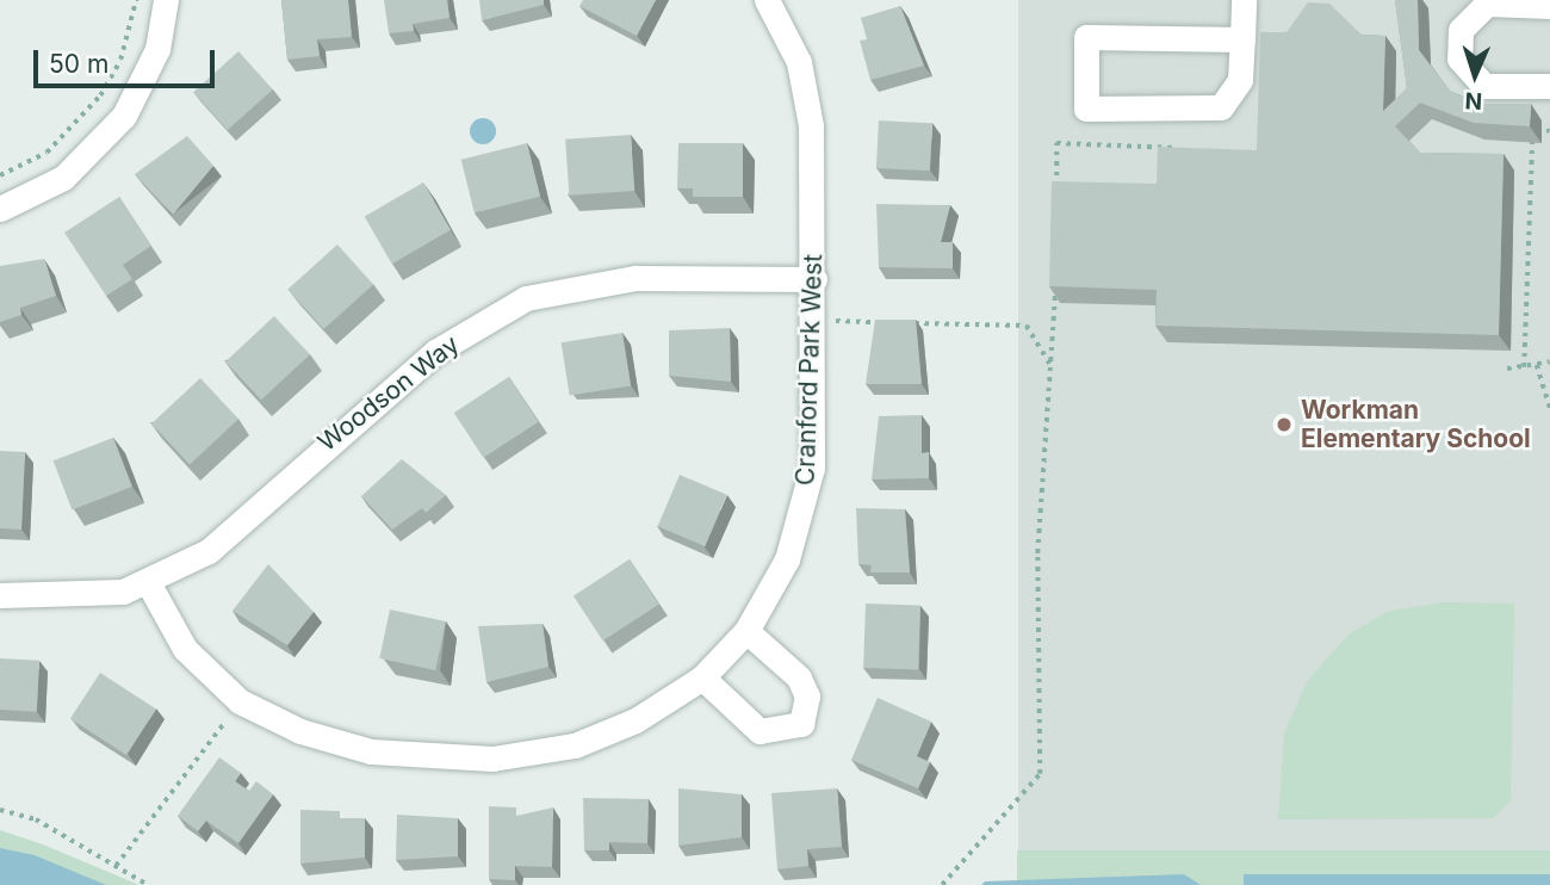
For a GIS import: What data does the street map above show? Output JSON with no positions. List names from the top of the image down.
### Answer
{
  "streets": {
    "street": ["Cranford Park West", "Woodson Way"]
  },
  "crossings": [
    ["Cranford Park West", "Woodson Way"]
  ],
  "places": ["Workman Elementary School"],
  "scale_bar": "50 m",
  "north": "bottom"
}
